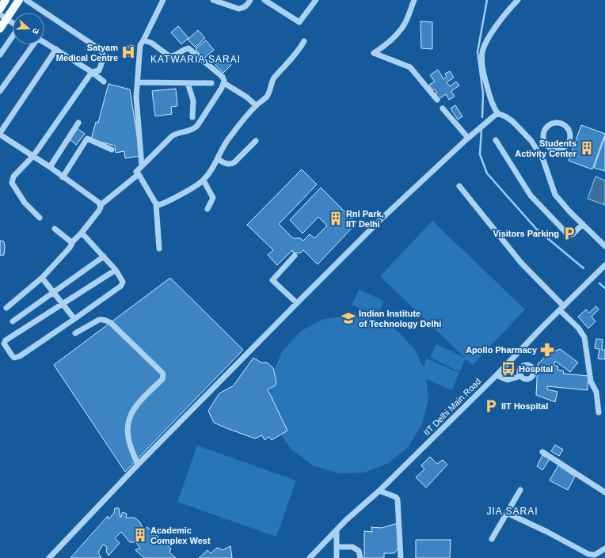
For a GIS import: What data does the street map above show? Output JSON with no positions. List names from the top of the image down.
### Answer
{
  "streets": {
    "street": ["IIT Delhi Main Road"]
  },
  "districts": ["KATWARIA SARAI", "JIA SARAI"],
  "places": {
    "hospital": ["Satyam Medical Centre"],
    "building": ["Students Activity Center", "RnI Park, IIT Delhi", "Academic Complex West"],
    "parking": ["Visitors Parking", "IIT Hospital"],
    "school or university": ["Indian Institute of Technology Delhi"],
    "pharmacy": ["Apollo Pharmacy"],
    "bus stop": ["Hospital"]
  },
  "north": "right"
}
